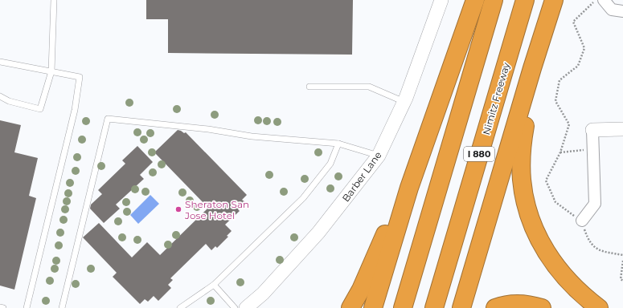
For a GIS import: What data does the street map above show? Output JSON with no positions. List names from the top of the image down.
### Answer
{
  "streets": {
    "highway": ["Nimitz Freeway", "I 880"],
    "street": ["Barber Lane"]
  },
  "places": ["Sheraton San Jose Hotel"]
}
